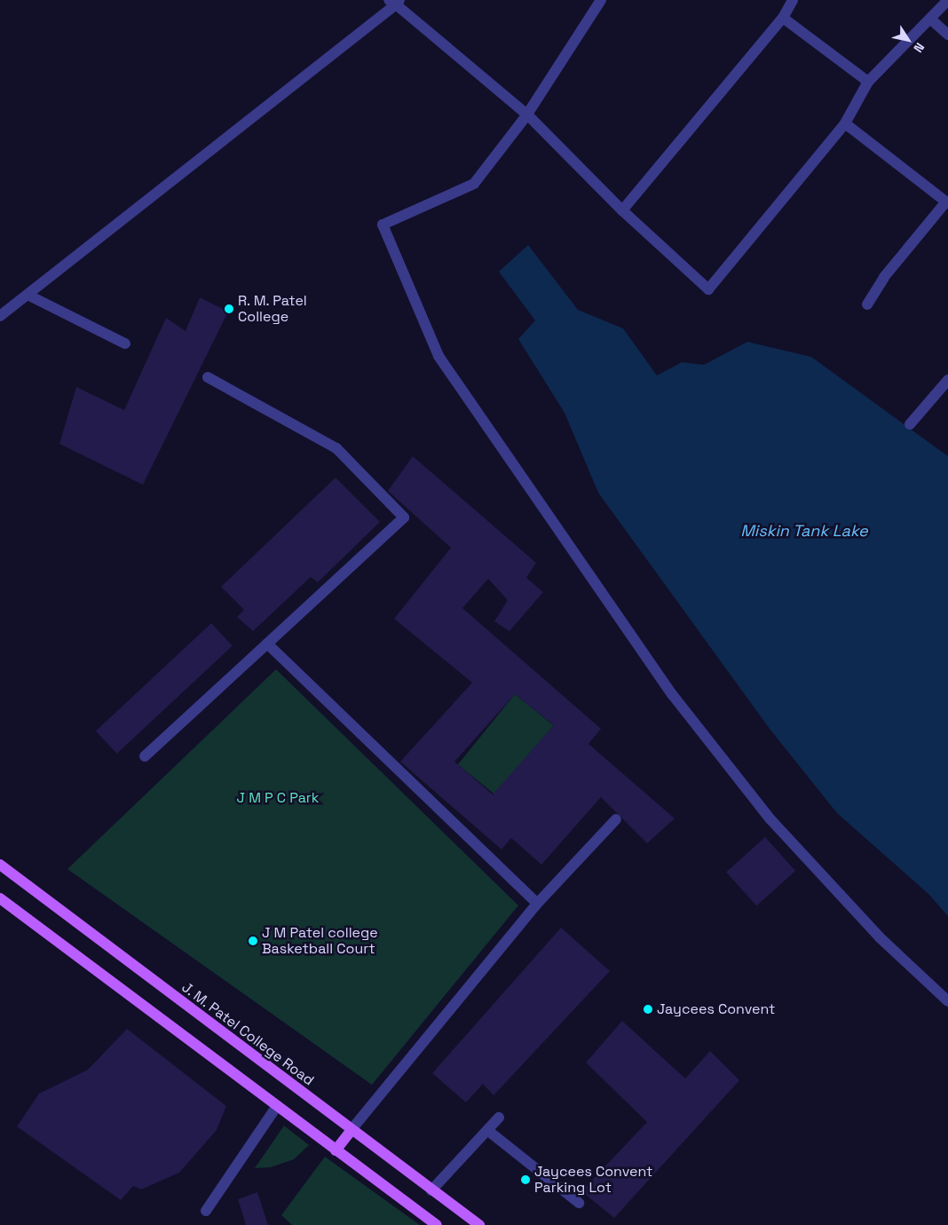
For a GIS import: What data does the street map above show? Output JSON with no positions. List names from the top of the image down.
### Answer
{
  "streets": {
    "main road": ["J. M. Patel College Road"]
  },
  "water": ["Miskin Tank Lake"],
  "parks": ["J M P C Park"],
  "places": [
    "R. M. Patel College",
    "J M Patel college Basketball Court",
    "Jaycees Convent",
    "Jaycees Convent Parking Lot"
  ],
  "north": "bottom right"
}
